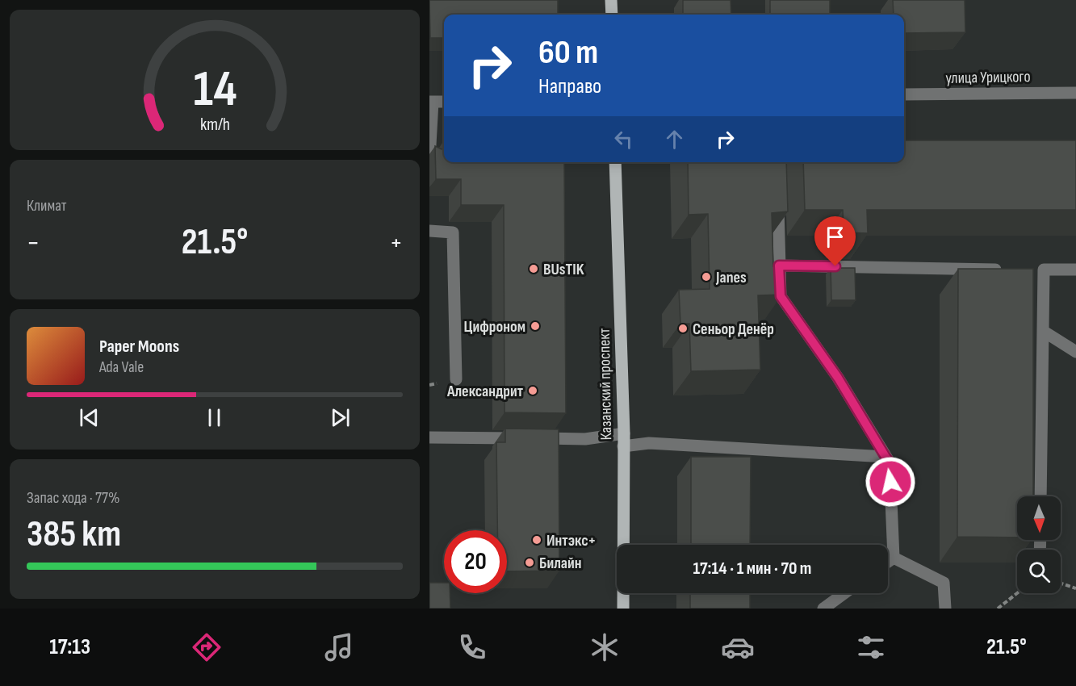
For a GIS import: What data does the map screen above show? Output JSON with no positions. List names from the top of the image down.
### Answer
{
  "streets": {
    "main road": ["Казанский проспект"],
    "street": ["улица Урицкого"]
  },
  "places": [
    "BUsTIK",
    "Janes",
    "Цифроном",
    "Сеньор Денёр",
    "Александрит",
    "Интэкс+",
    "Билайн"
  ],
  "north": "bottom",
  "page": {
    "turn": ["60 m", "Направо"],
    "tile": [
      "Климат",
      ["Запас хода · 77%", "385 km"]
    ],
    "heat": ["−", "21.5°", "+"],
    "song": ["Paper Moons", "Ada Vale"],
    "limit": "20",
    "trip": "17:14 · 1 мин · 70 m",
    "tabs": ["17:13", "21.5°"],
    "gauge": ["14", "km/h"]
  }
}
